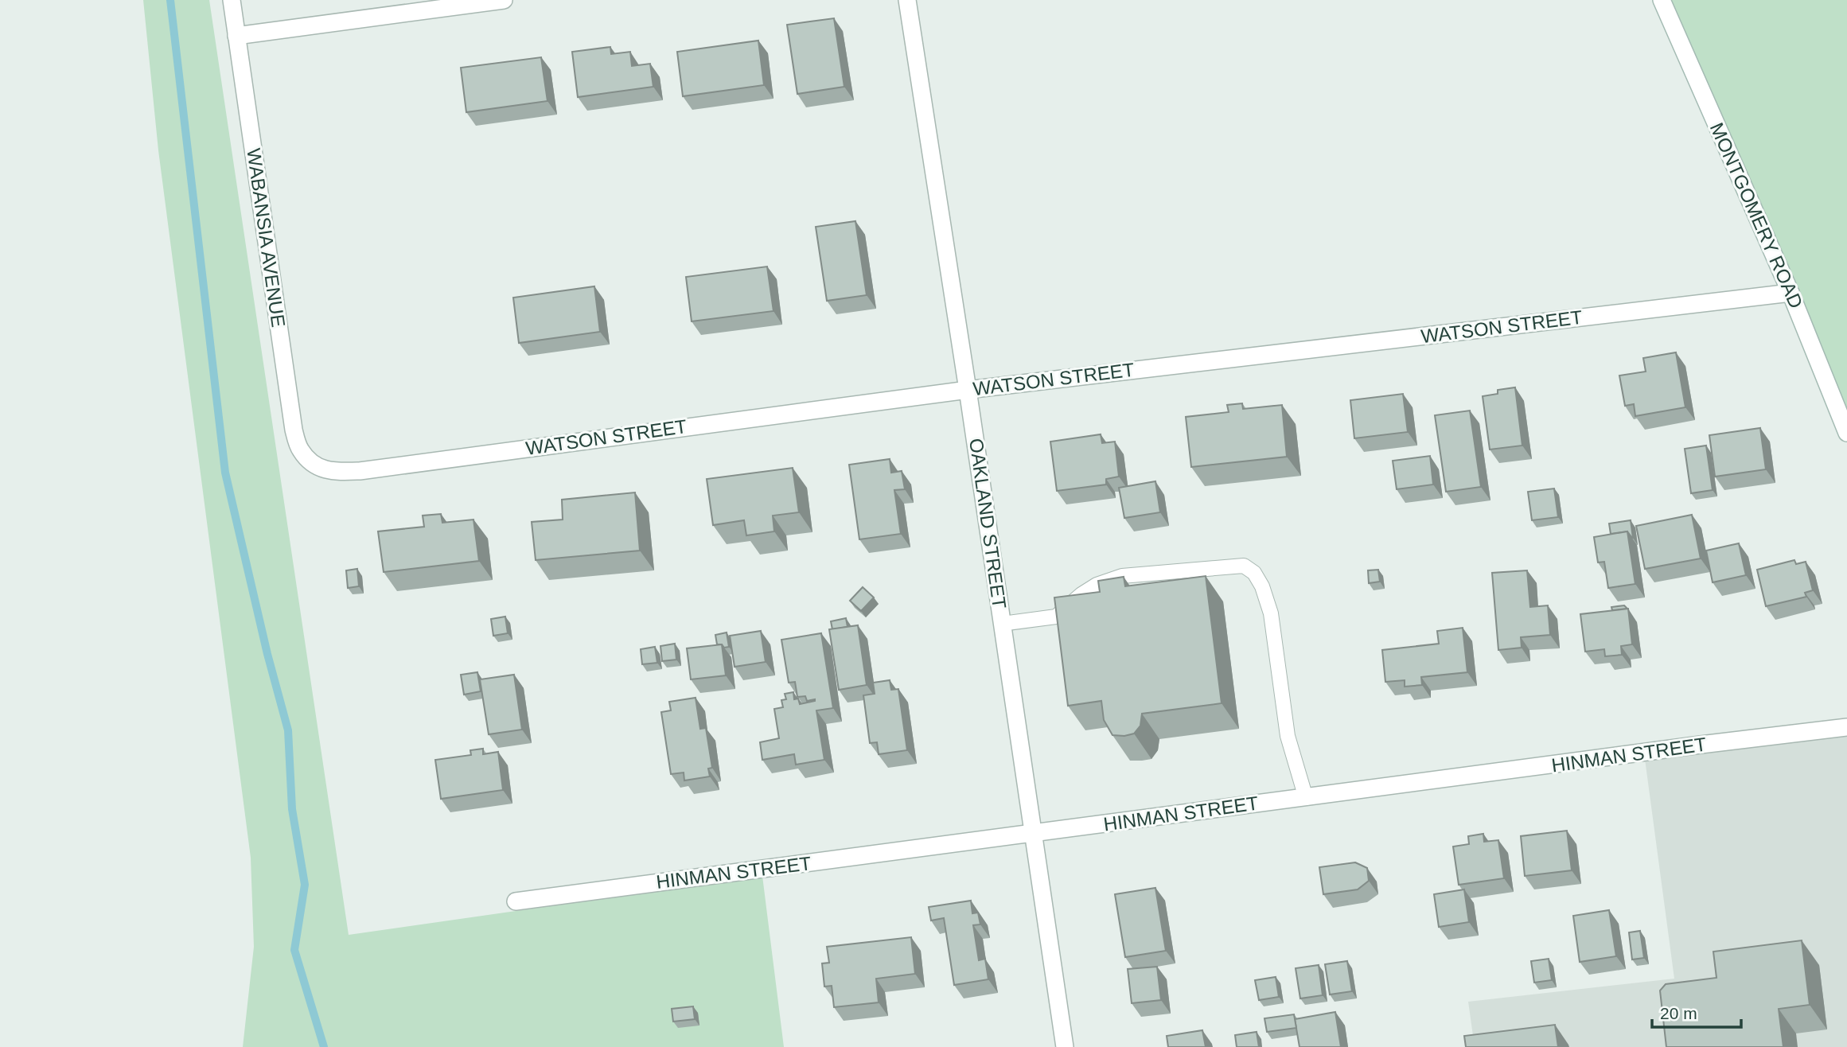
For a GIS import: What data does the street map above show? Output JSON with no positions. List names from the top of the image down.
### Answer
{
  "streets": {
    "street": [
      "MONTGOMERY ROAD",
      "WABANSIA AVENUE",
      "WATSON STREET",
      "OAKLAND STREET",
      "HINMAN STREET"
    ]
  },
  "crossings": [
    ["MONTGOMERY ROAD", "WATSON STREET"],
    ["WABANSIA AVENUE", "WATSON STREET"],
    ["WATSON STREET", "OAKLAND STREET"],
    ["OAKLAND STREET", "HINMAN STREET"]
  ],
  "scale_bar": "20 m"
}
